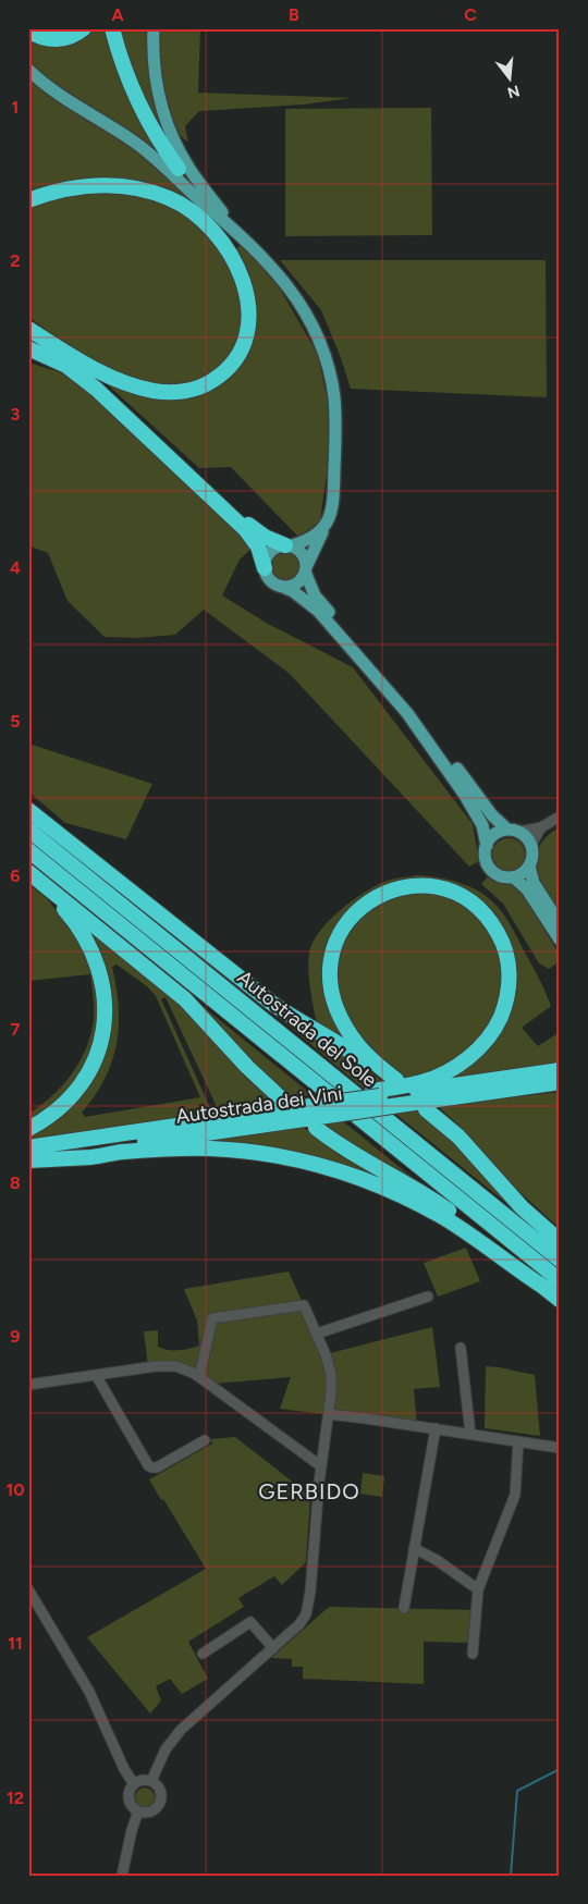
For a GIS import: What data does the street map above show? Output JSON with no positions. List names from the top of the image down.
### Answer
{
  "streets": {
    "highway": ["Autostrada del Sole", "Autostrada dei Vini"]
  },
  "districts": ["GERBIDO"],
  "north": "bottom",
  "grid": {
    "columns": ["A", "B", "C"],
    "rows": [
      "1",
      "2",
      "3",
      "4",
      "5",
      "6",
      "7",
      "8",
      "9",
      "10",
      "11",
      "12"
    ]
  }
}
